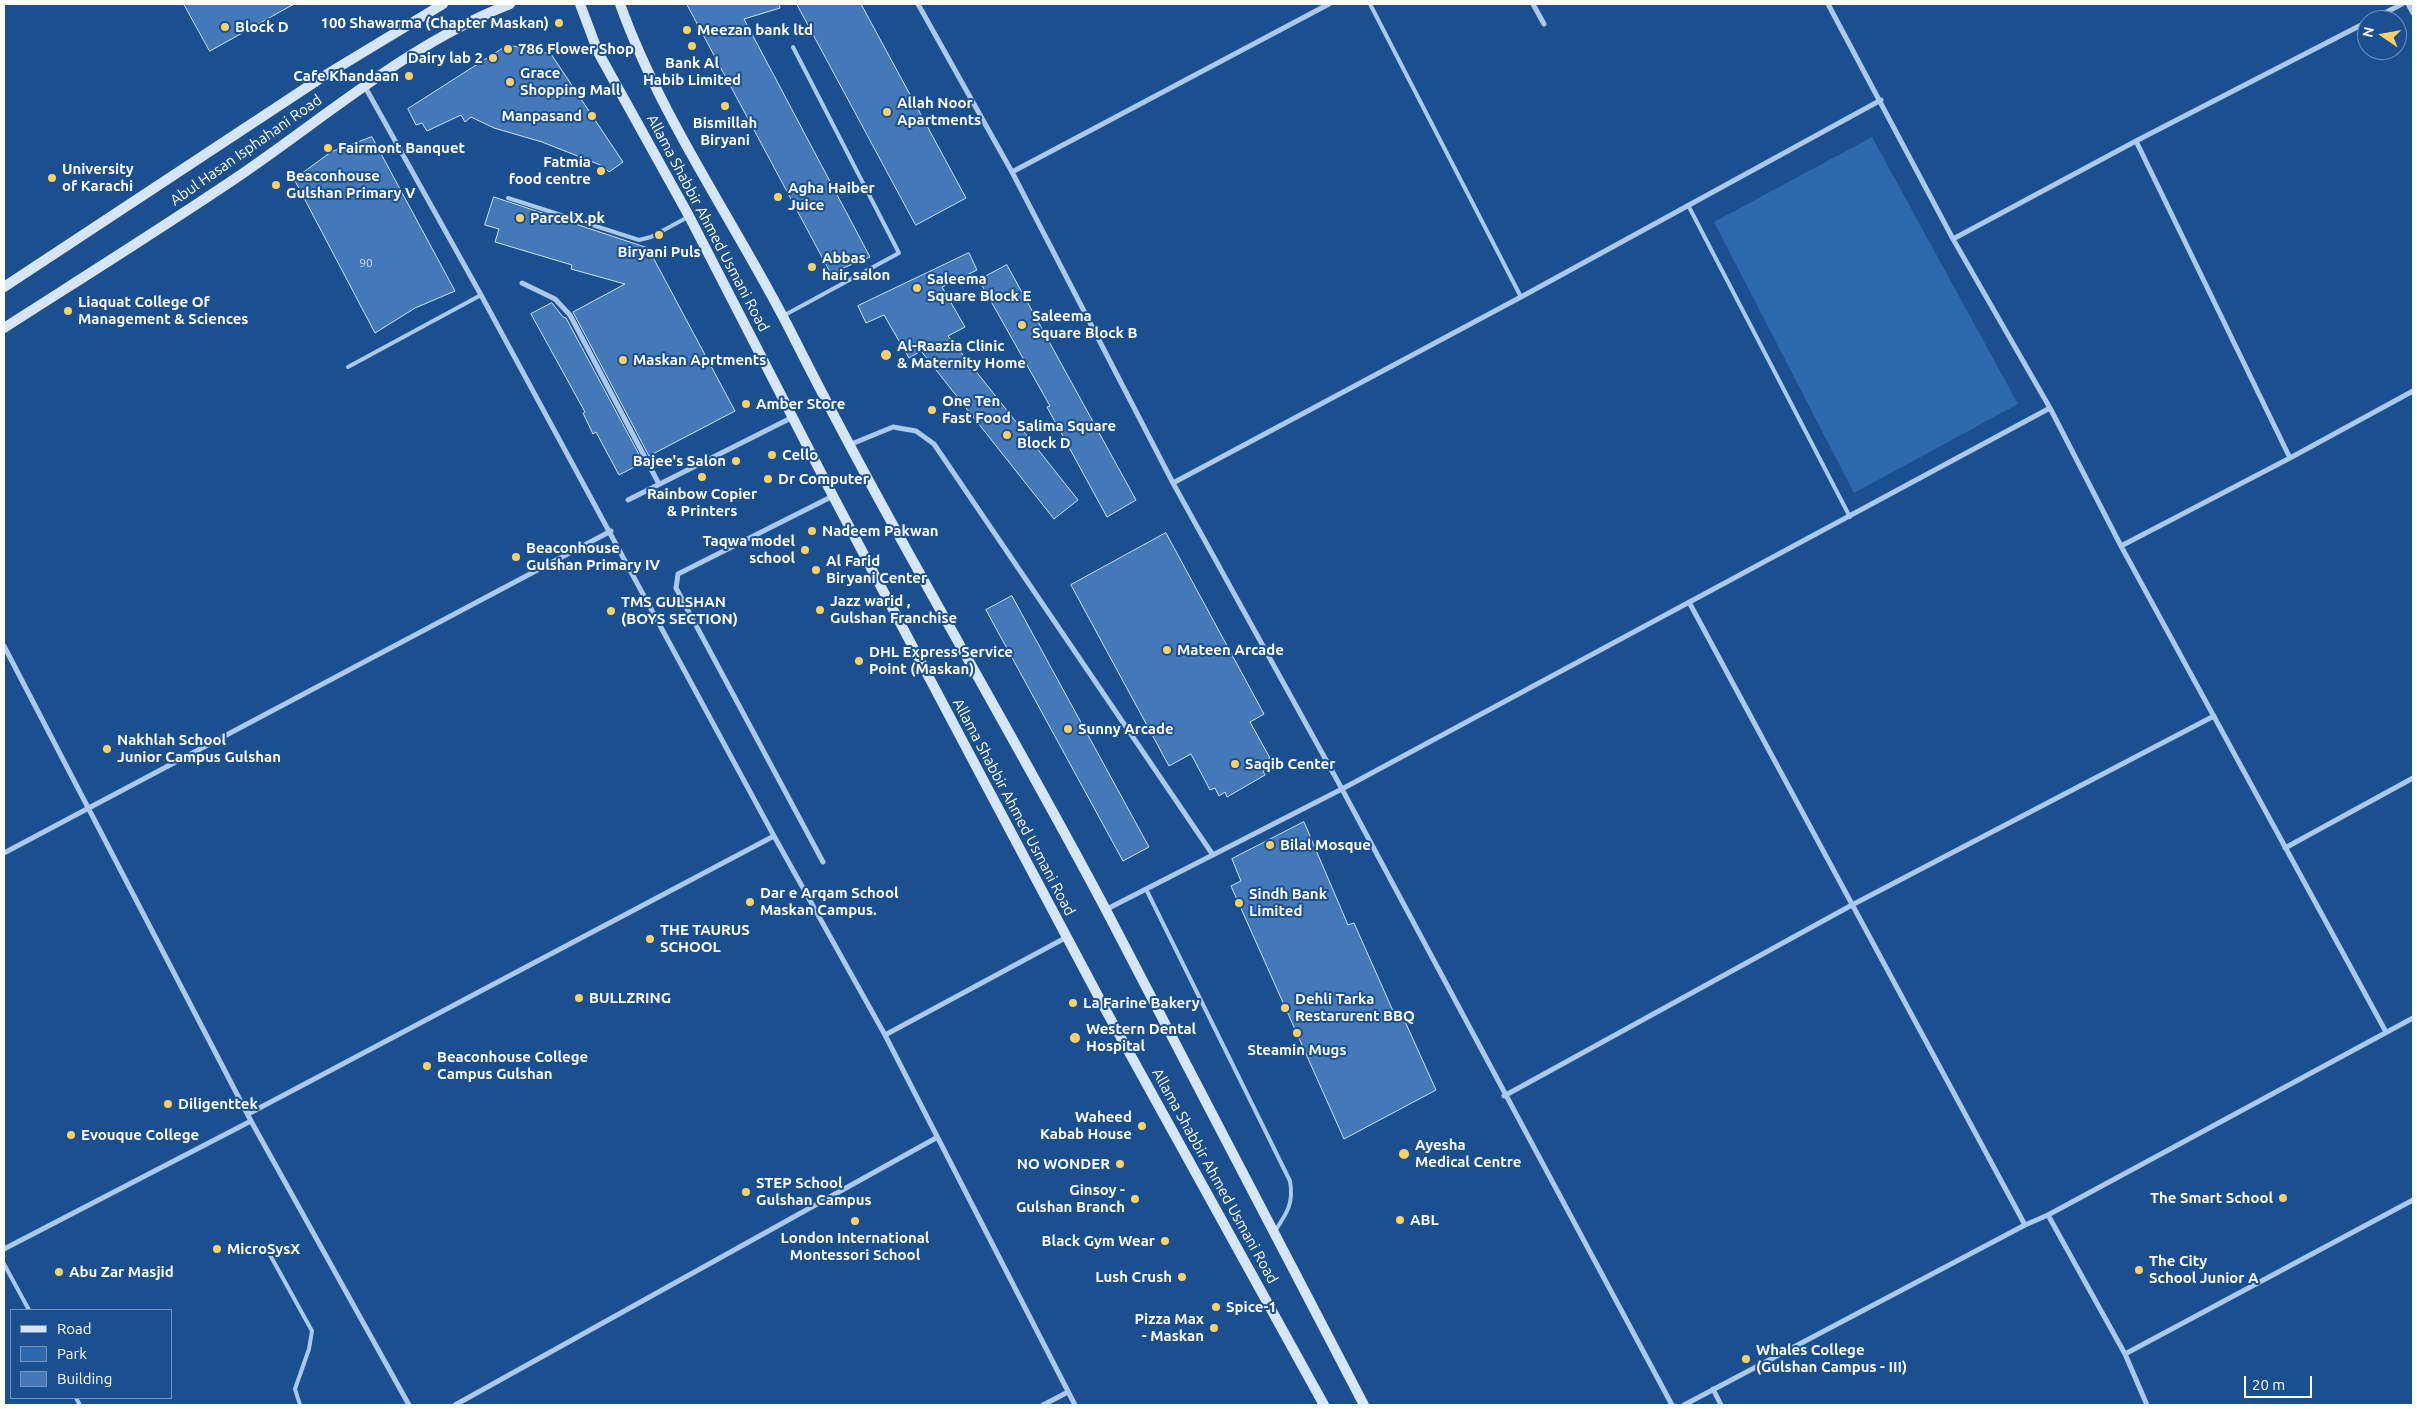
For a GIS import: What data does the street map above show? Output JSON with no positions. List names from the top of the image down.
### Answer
{
  "streets": {
    "main road": ["Abul Hasan Isphahani Road", "Allama Shabbir Ahmed Usmani Road"]
  },
  "places": [
    "100 Shawarma (Chapter Maskan)",
    "Block D",
    "Meezan bank ltd",
    "Bank Al Habib Limited",
    "786 Flower Shop",
    "Dairy lab 2",
    "Cafe Khandaan",
    "Grace Shopping Mall",
    "Bismillah Biryani",
    "Allah Noor Apartments",
    "Manpasand",
    "Fairmont Banquet",
    "Fatmia food centre",
    "University of Karachi",
    "Beaconhouse Gulshan Primary V",
    "Agha Haiber Juice",
    "ParcelX.pk",
    "Biryani Puls",
    "Abbas hair salon",
    "Saleema Square Block E",
    "Liaquat College Of Management & Sciences",
    "Saleema Square Block B",
    "Al-Raazia Clinic & Maternity Home",
    "Maskan Aprtments",
    "Amber Store",
    "One Ten Fast Food",
    "Salima Square Block D",
    "Cello",
    "Bajee's Salon",
    "Rainbow Copier & Printers",
    "Dr Computer",
    "Nadeem Pakwan",
    "Taqwa model school",
    "Beaconhouse Gulshan Primary IV",
    "Al Farid Biryani Center",
    "Jazz warid , Gulshan Franchise",
    "TMS GULSHAN (BOYS SECTION)",
    "Mateen Arcade",
    "DHL Express Service Point (Maskan)",
    "Sunny Arcade",
    "Nakhlah School Junior Campus Gulshan",
    "Saqib Center",
    "Bilal Mosque",
    "Dar e Arqam School Maskan Campus.",
    "Sindh Bank Limited",
    "THE TAURUS SCHOOL",
    "BULLZRING",
    "La Farine Bakery",
    "Dehli Tarka Restarurent BBQ",
    "Steamin Mugs",
    "Western Dental Hospital",
    "Beaconhouse College Campus Gulshan",
    "Diligenttek",
    "Waheed Kabab House",
    "Evouque College",
    "Ayesha Medical Centre",
    "NO WONDER",
    "STEP School Gulshan Campus",
    "The Smart School",
    "Ginsoy - Gulshan Branch",
    "ABL",
    "London International Montessori School",
    "Black Gym Wear",
    "MicroSysX",
    "The City School Junior A",
    "Abu Zar Masjid",
    "Lush Crush",
    "Spice-1",
    "Pizza Max - Maskan",
    "Whales College (Gulshan Campus - III)"
  ],
  "house_numbers": ["90"],
  "legend": ["Road", "Park", "Building"],
  "scale_bar": "20 m",
  "north": "left"
}
